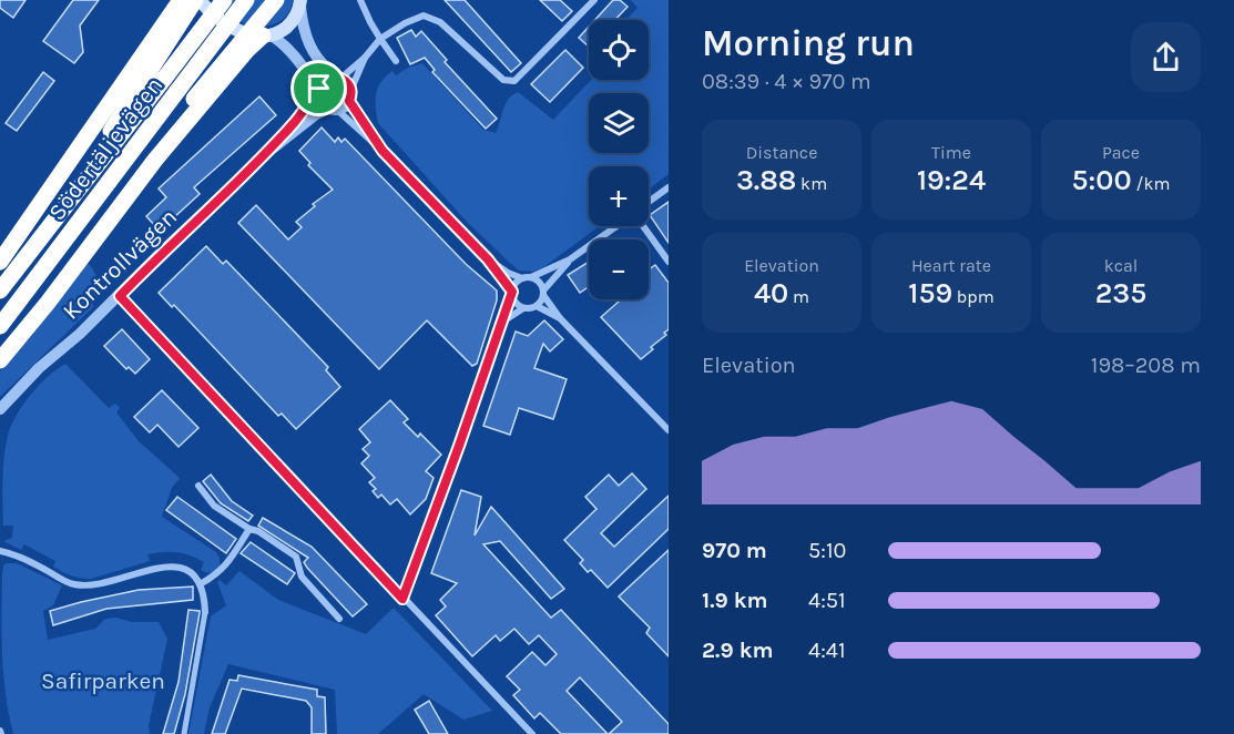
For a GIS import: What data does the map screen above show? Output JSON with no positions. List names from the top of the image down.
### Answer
{
  "streets": {
    "highway": ["Södertäljevägen"],
    "street": ["Kontrollvägen"]
  },
  "parks": ["Safirparken"],
  "page": {
    "heading": ["Morning run", "08:39 · 4 × 970 m"],
    "map_buttons": ["+", "−"],
    "stats": [
      ["Distance", "3.88 km"],
      ["Time", "19:24"],
      ["Pace", "5:00 /km"],
      ["Elevation", "40 m"],
      ["Heart rate", "159 bpm"],
      ["kcal", "235"]
    ],
    "chart": ["Elevation", "198–208 m"],
    "list": [
      {
        "name": "970 m",
        "note": "5:10"
      },
      {
        "name": "1.9 km",
        "note": "4:51"
      },
      {
        "name": "2.9 km",
        "note": "4:41"
      }
    ]
  }
}
